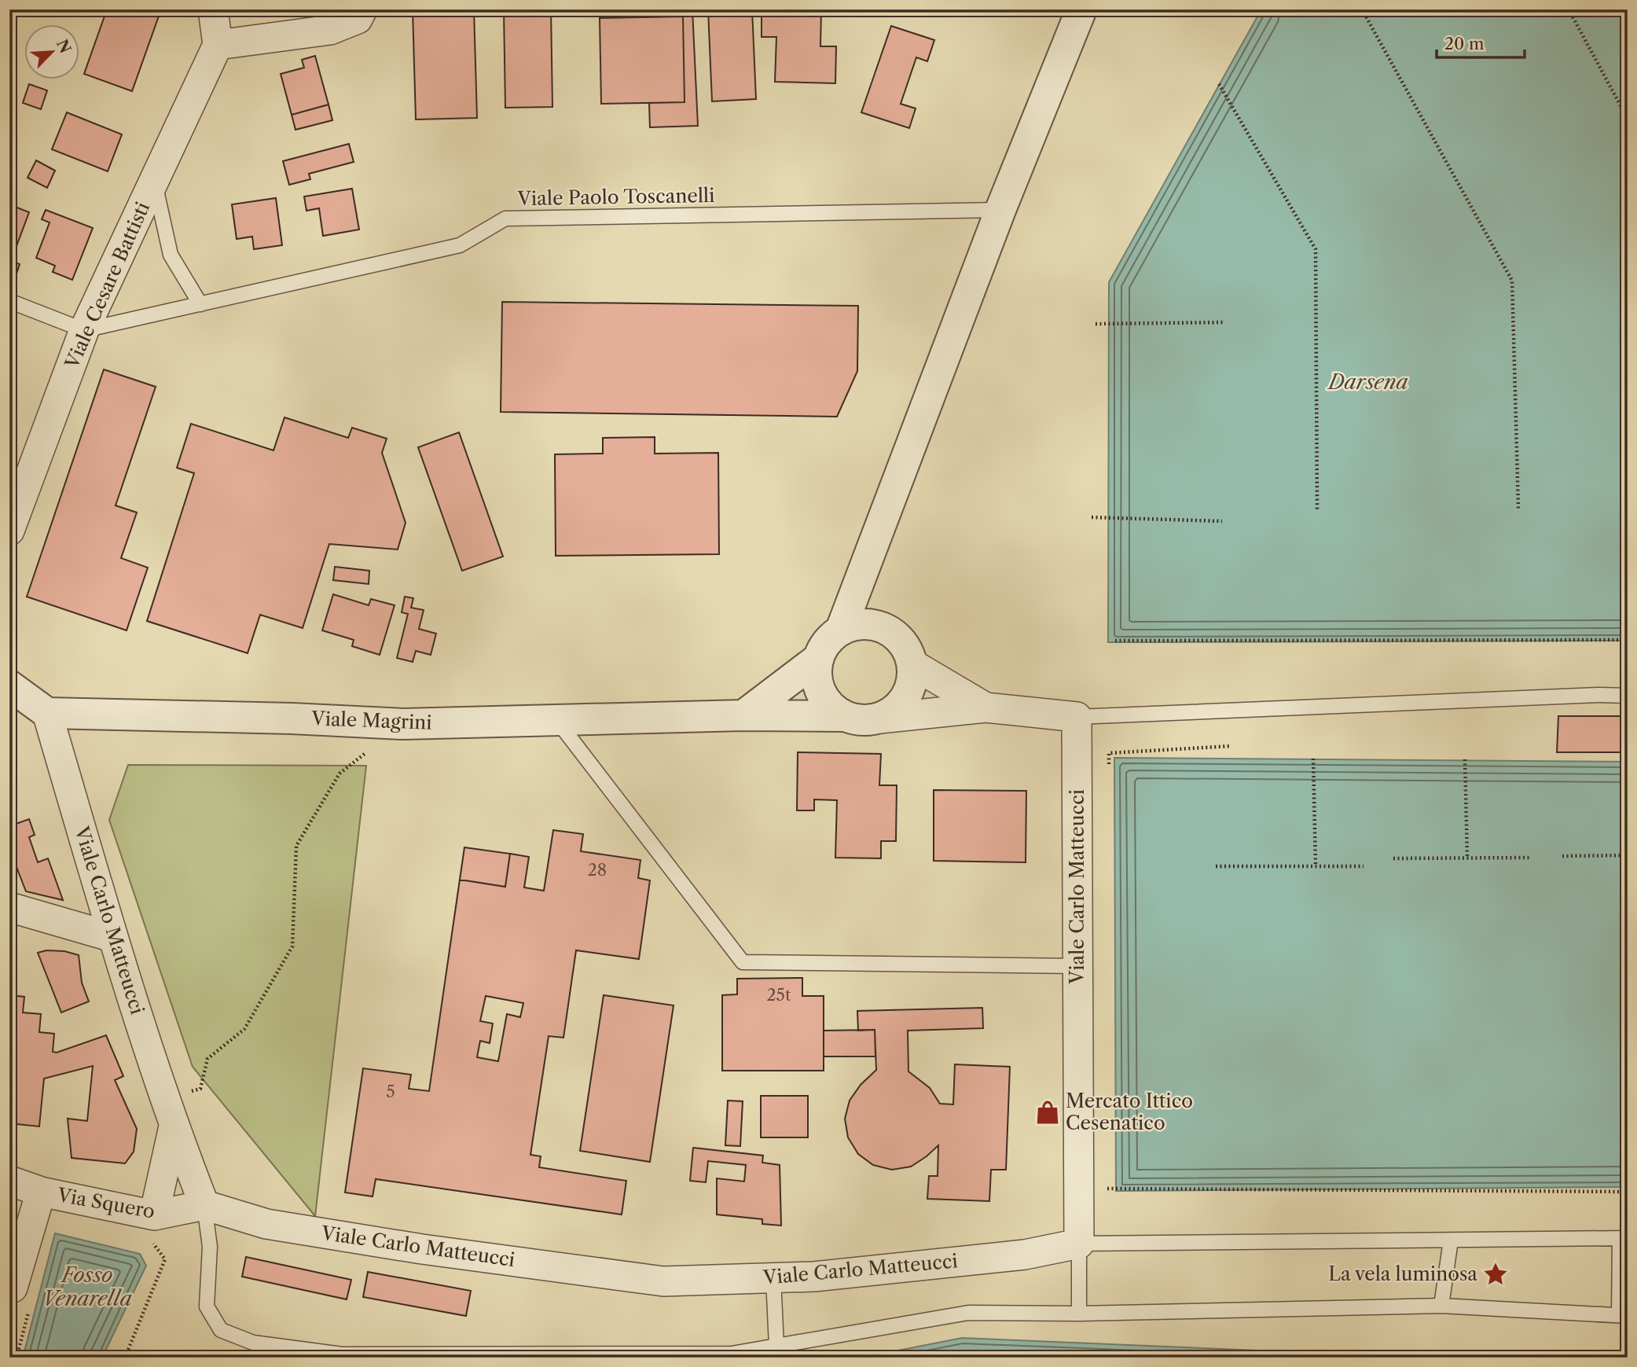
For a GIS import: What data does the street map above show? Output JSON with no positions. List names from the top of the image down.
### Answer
{
  "streets": {
    "street": [
      "Viale Cesare Battisti",
      "Viale Magrini",
      "Viale Carlo Matteucci",
      "Via Squero"
    ],
    "lane": ["Viale Paolo Toscanelli"]
  },
  "crossings": [
    ["Viale Paolo Toscanelli", "Viale Cesare Battisti"],
    ["Viale Magrini", "Viale Carlo Matteucci"],
    ["Viale Carlo Matteucci", "Via Squero"]
  ],
  "water": ["Darsena", "Fosso Venarella"],
  "places": {
    "shop": ["Mercato Ittico Cesenatico"],
    "place": ["La vela luminosa"]
  },
  "house_numbers": ["28", "25t", "5"],
  "scale_bar": "20 m",
  "north": "top right"
}
